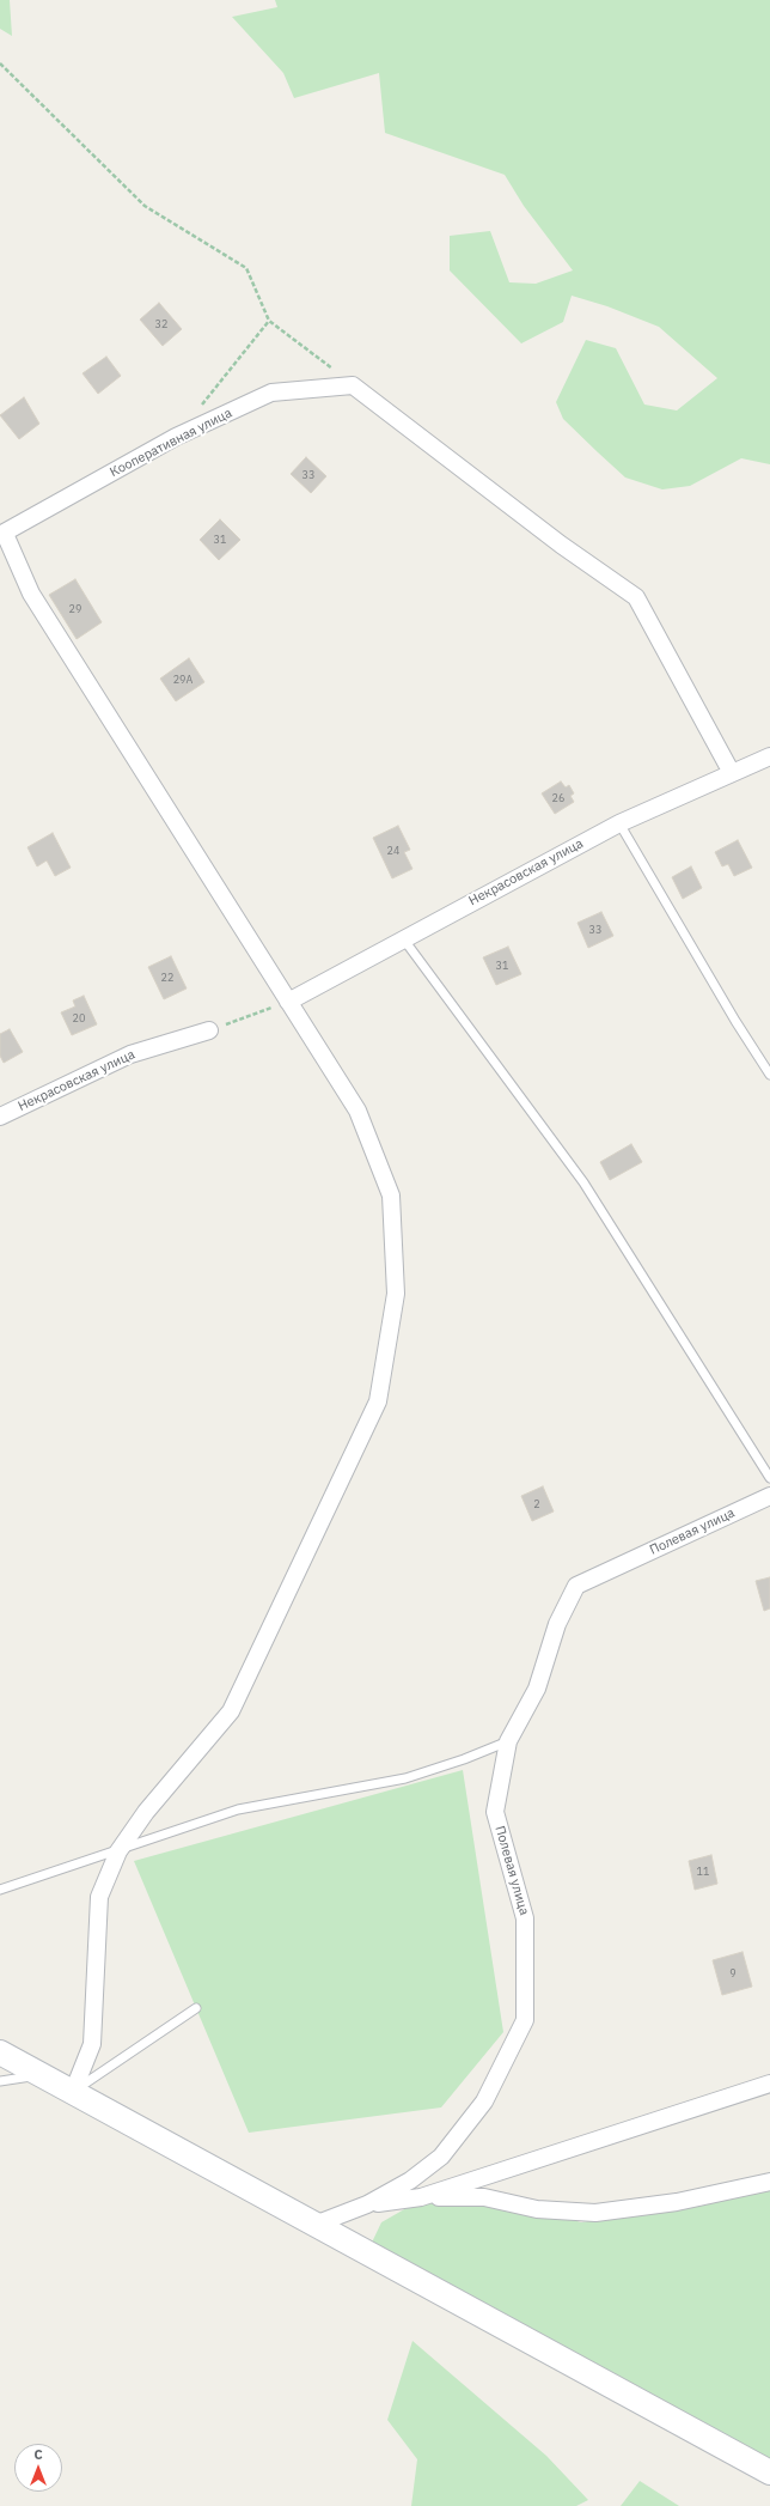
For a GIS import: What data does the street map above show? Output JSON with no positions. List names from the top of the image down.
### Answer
{
  "streets": {
    "street": ["Кооперативная улица", "Некрасовская улица", "Полевая улица"]
  },
  "house_numbers": [
    "32",
    "33",
    "31",
    "29",
    "29А",
    "26",
    "24",
    "33",
    "31",
    "22",
    "20",
    "2",
    "11",
    "9"
  ],
  "north": "top"
}
